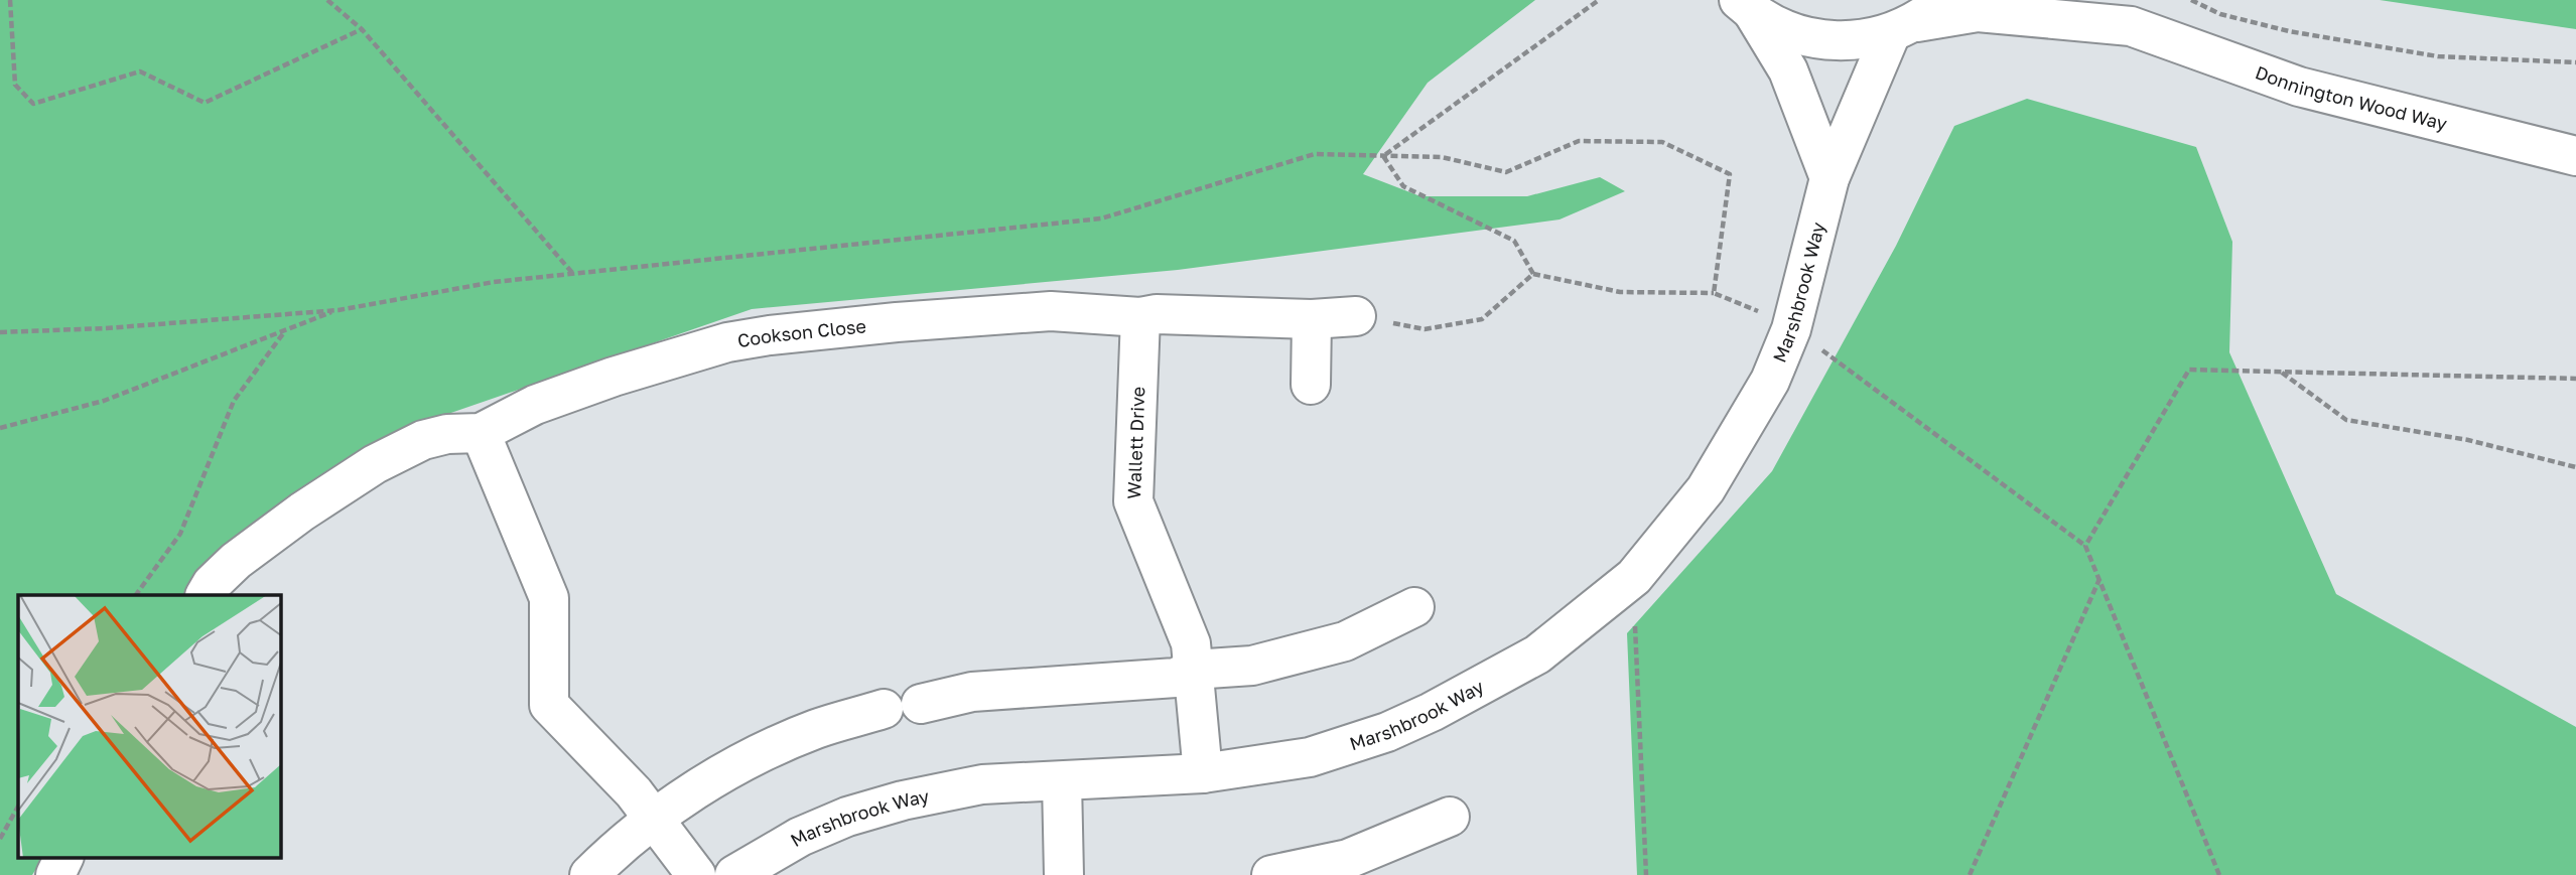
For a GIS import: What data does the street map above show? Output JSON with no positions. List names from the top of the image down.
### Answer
{
  "streets": {
    "street": [
      "Donnington Wood Way",
      "Marshbrook Way",
      "Cookson Close",
      "Wallett Drive"
    ]
  },
  "crossings": [
    ["Donnington Wood Way", "Marshbrook Way"],
    ["Marshbrook Way", "Wallett Drive"],
    ["Cookson Close", "Wallett Drive"]
  ]
}
